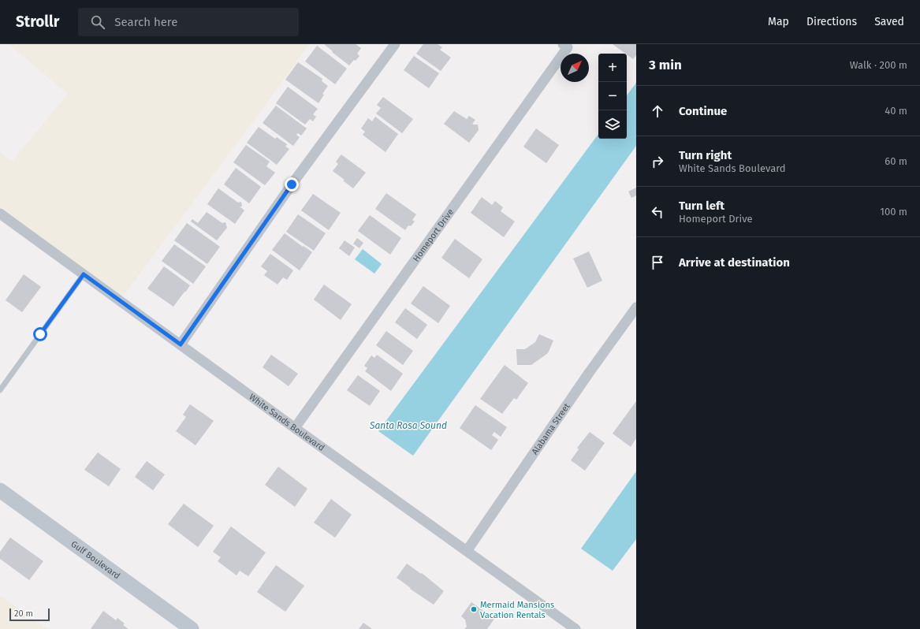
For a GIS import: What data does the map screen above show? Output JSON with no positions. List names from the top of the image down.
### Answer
{
  "streets": {
    "main road": ["Gulf Boulevard"],
    "street": ["Homeport Drive", "White Sands Boulevard", "Alabama Street"]
  },
  "crossings": [
    ["Homeport Drive", "White Sands Boulevard"],
    ["White Sands Boulevard", "Alabama Street"]
  ],
  "water": ["Santa Rosa Sound"],
  "places": ["Mermaid Mansions Vacation Rentals"],
  "scale_bar": "20 m",
  "north": "top right",
  "page": {
    "header": "Strollr",
    "search": "Search here",
    "nav": ["Map", "Directions", "Saved"],
    "heading": ["3 min", "Walk · 200 m"],
    "map_buttons": ["+", "−"],
    "list": [
      ["Continue", "40 m"],
      ["Turn right", "White Sands Boulevard", "60 m"],
      ["Turn left", "Homeport Drive", "100 m"],
      "Arrive at destination"
    ],
    "scale": "20 m"
  }
}
